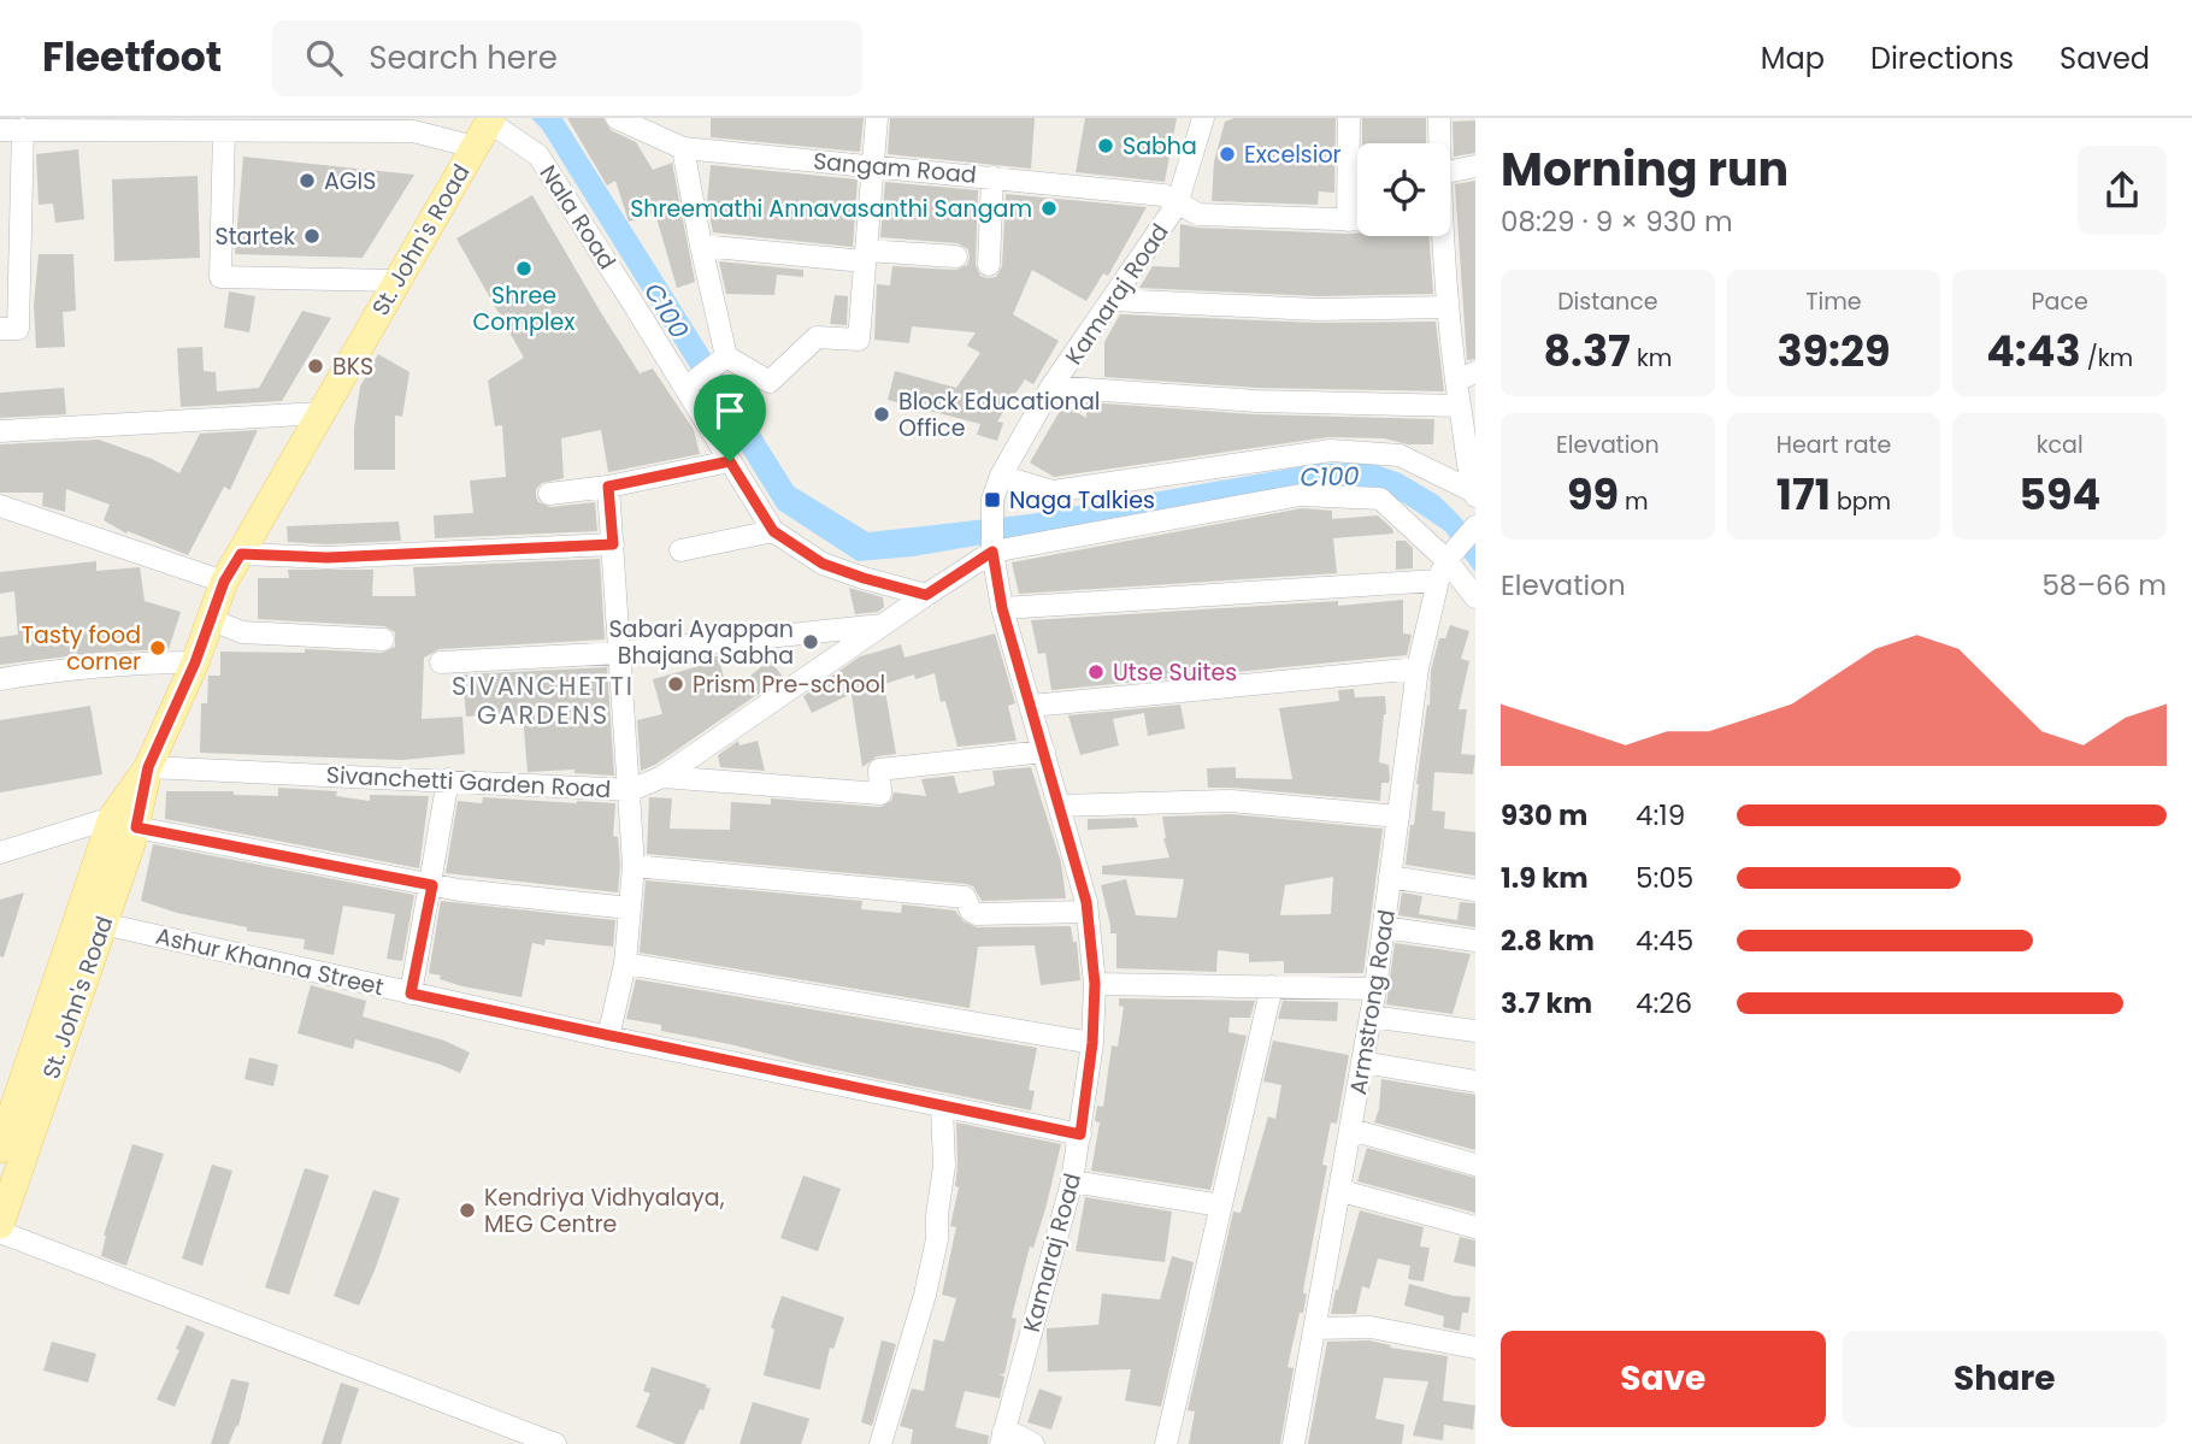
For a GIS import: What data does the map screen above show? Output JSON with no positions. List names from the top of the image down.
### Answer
{
  "streets": {
    "main road": ["St. John's Road"],
    "street": [
      "Sangam Road",
      "Nala Road",
      "Kamaraj Road",
      "Sivanchetti Garden Road",
      "Ashur Khanna Street",
      "Armstrong Road"
    ]
  },
  "crossings": [
    ["Sangam Road", "Kamaraj Road"],
    ["Nala Road", "St. John's Road"],
    ["Nala Road", "Sivanchetti Garden Road"],
    ["St. John's Road", "Sivanchetti Garden Road"],
    ["St. John's Road", "Ashur Khanna Street"],
    ["Kamaraj Road", "Sivanchetti Garden Road"],
    ["Kamaraj Road", "Ashur Khanna Street"],
    ["Sivanchetti Garden Road", "Armstrong Road"]
  ],
  "districts": ["SIVANCHETTI GARDENS"],
  "water": ["C100"],
  "places": {
    "other": [
      "Sabha",
      "Excelsior",
      "AGIS",
      "Shreemathi Annavasanthi Sangam",
      "Startek",
      "Shree Complex",
      "BKS",
      "Block Educational Office",
      "Sabari Ayappan Bhajana Sabha",
      "Tasty food corner",
      "Utse Suites",
      "Prism Pre-school",
      "Kendriya Vidhyalaya, MEG Centre"
    ],
    "transit": ["Naga Talkies"]
  },
  "page": {
    "header": "Fleetfoot",
    "search": "Search here",
    "nav": ["Map", "Directions", "Saved"],
    "heading": ["Morning run", "08:29 · 9 × 930 m"],
    "stats": [
      ["Distance", "8.37 km"],
      ["Time", "39:29"],
      ["Pace", "4:43 /km"],
      ["Elevation", "99 m"],
      ["Heart rate", "171 bpm"],
      ["kcal", "594"]
    ],
    "chart": ["Elevation", "58–66 m"],
    "list": [
      {
        "name": "930 m",
        "note": "4:19"
      },
      {
        "name": "1.9 km",
        "note": "5:05"
      },
      {
        "name": "2.8 km",
        "note": "4:45"
      },
      {
        "name": "3.7 km",
        "note": "4:26"
      }
    ],
    "buttons": ["Save", "Share"]
  }
}
